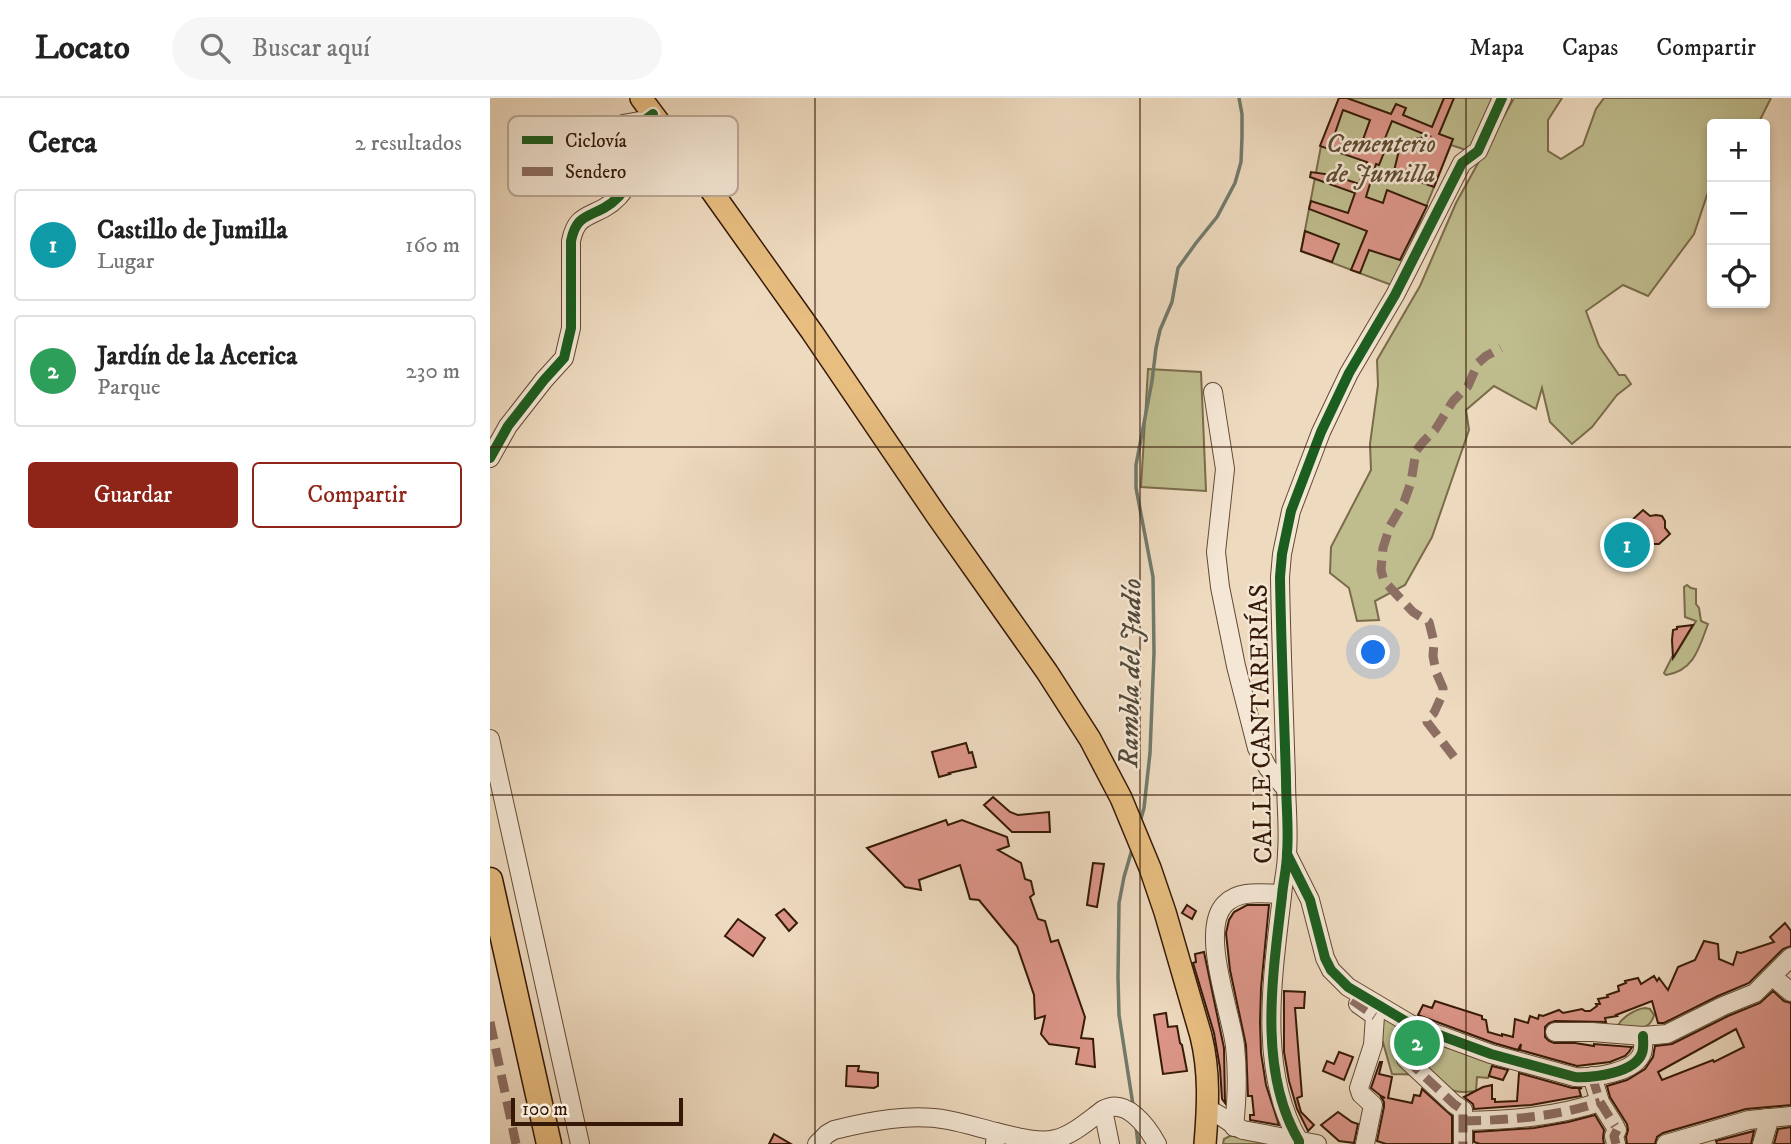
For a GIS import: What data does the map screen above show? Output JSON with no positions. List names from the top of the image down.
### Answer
{
  "streets": {
    "street": ["CALLE CANTARERÍAS"]
  },
  "water": ["Rambla del Judío"],
  "parks": ["Cementerio de Jumilla"],
  "legend": ["Ciclovía", "Sendero"],
  "scale_bar": "100 m",
  "page": {
    "header": "Locato",
    "search": "Buscar aquí",
    "nav": ["Mapa", "Capas", "Compartir"],
    "heading": ["Cerca", "2 resultados"],
    "map_buttons": ["+", "−"],
    "list": [
      {
        "mark": "1",
        "name": "Castillo de Jumilla",
        "note": "Lugar",
        "value": "160 m"
      },
      {
        "mark": "2",
        "name": "Jardín de la Acerica",
        "note": "Parque",
        "value": "230 m"
      }
    ],
    "buttons": ["Guardar", "Compartir"],
    "pins": ["1", "2"],
    "scale": "100 m"
  }
}
